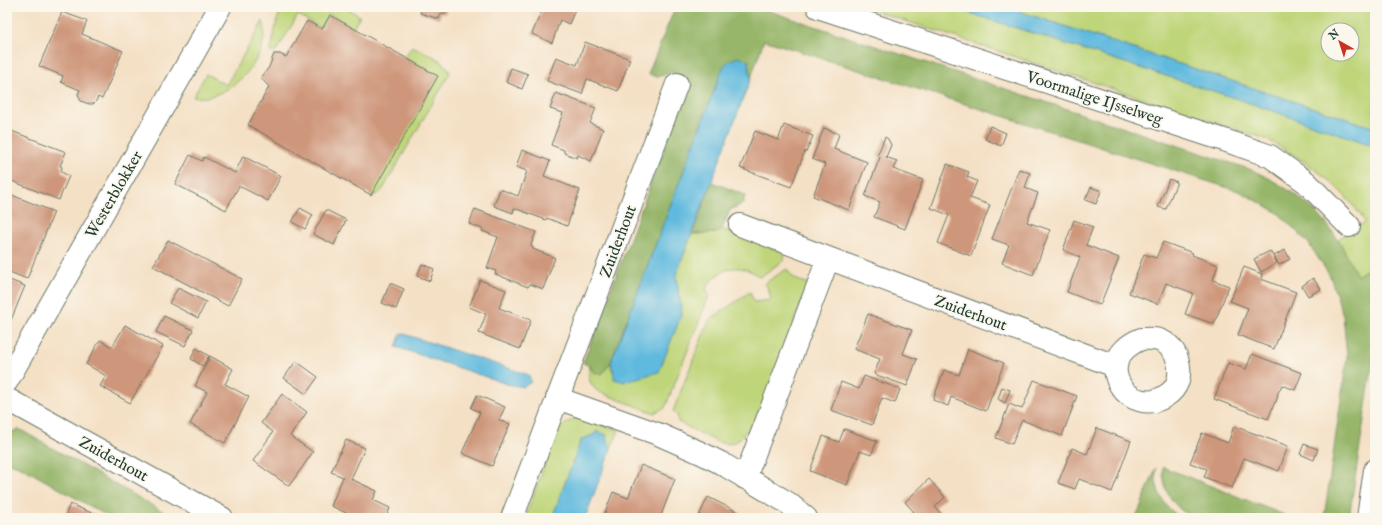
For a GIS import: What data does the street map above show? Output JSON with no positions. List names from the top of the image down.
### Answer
{
  "streets": {
    "street": ["Voormalige IJsselweg", "Westerblokker", "Zuiderhout"]
  },
  "north": "top left"
}
